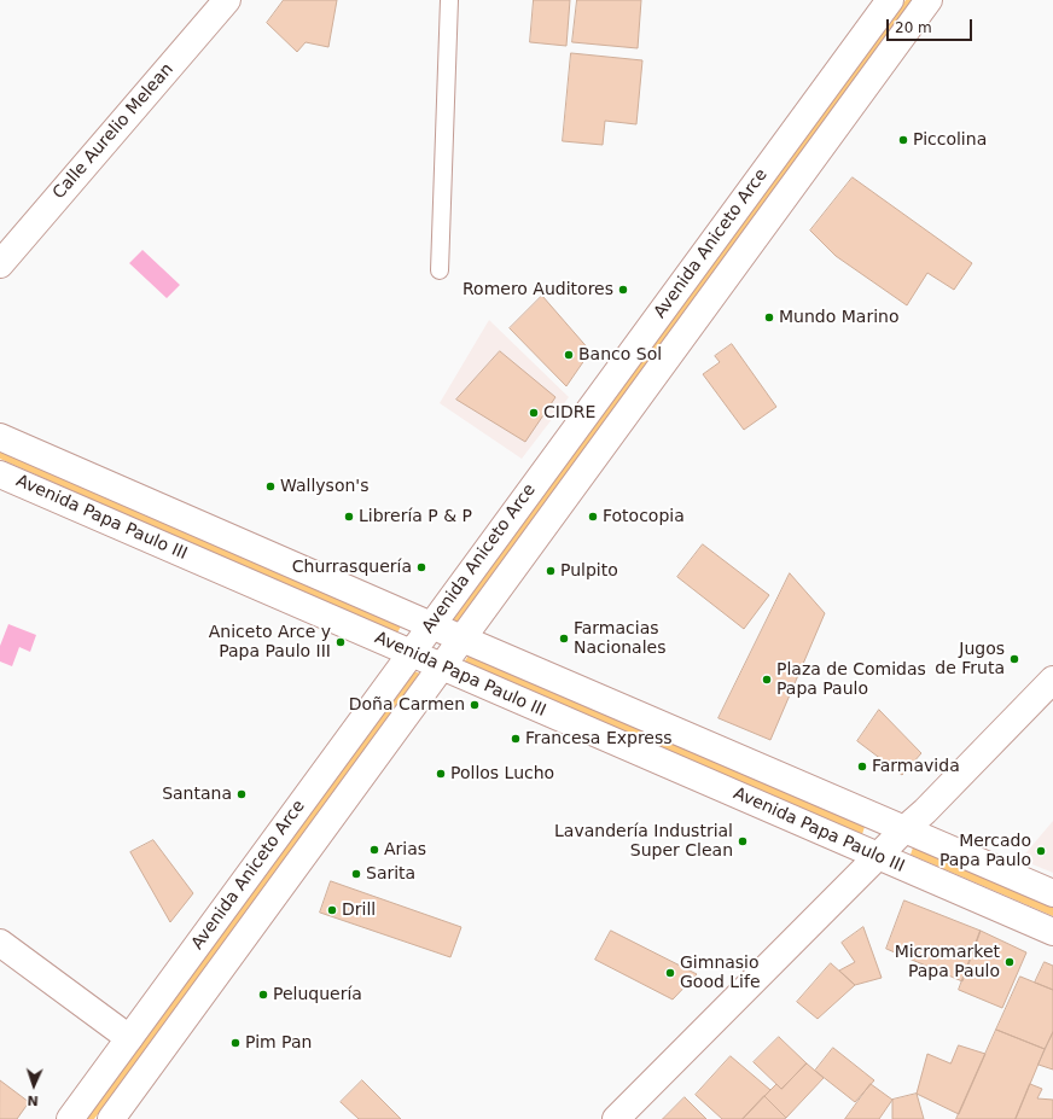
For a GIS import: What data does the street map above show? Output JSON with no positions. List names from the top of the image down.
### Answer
{
  "streets": {
    "main road": ["Calle Aurelio Melean", "Avenida Aniceto Arce", "Avenida Papa Paulo III"]
  },
  "crossings": [
    ["Avenida Aniceto Arce", "Avenida Papa Paulo III"]
  ],
  "places": [
    "Piccolina",
    "Romero Auditores",
    "Mundo Marino",
    "Banco Sol",
    "CIDRE",
    "Wallyson's",
    "Librería P & P",
    "Fotocopia",
    "Churrasquería",
    "Pulpito",
    "Farmacias Nacionales",
    "Aniceto Arce y Papa Paulo III",
    "Jugos de Fruta",
    "Plaza de Comidas Papa Paulo",
    "Doña Carmen",
    "Francesa Express",
    "Farmavida",
    "Pollos Lucho",
    "Santana",
    "Lavandería Industrial Super Clean",
    "Arias",
    "Mercado Papa Paulo",
    "Sarita",
    "Drill",
    "Micromarket Papa Paulo",
    "Gimnasio Good Life",
    "Peluquería",
    "Pim Pan"
  ],
  "scale_bar": "20 m",
  "north": "bottom"
}
